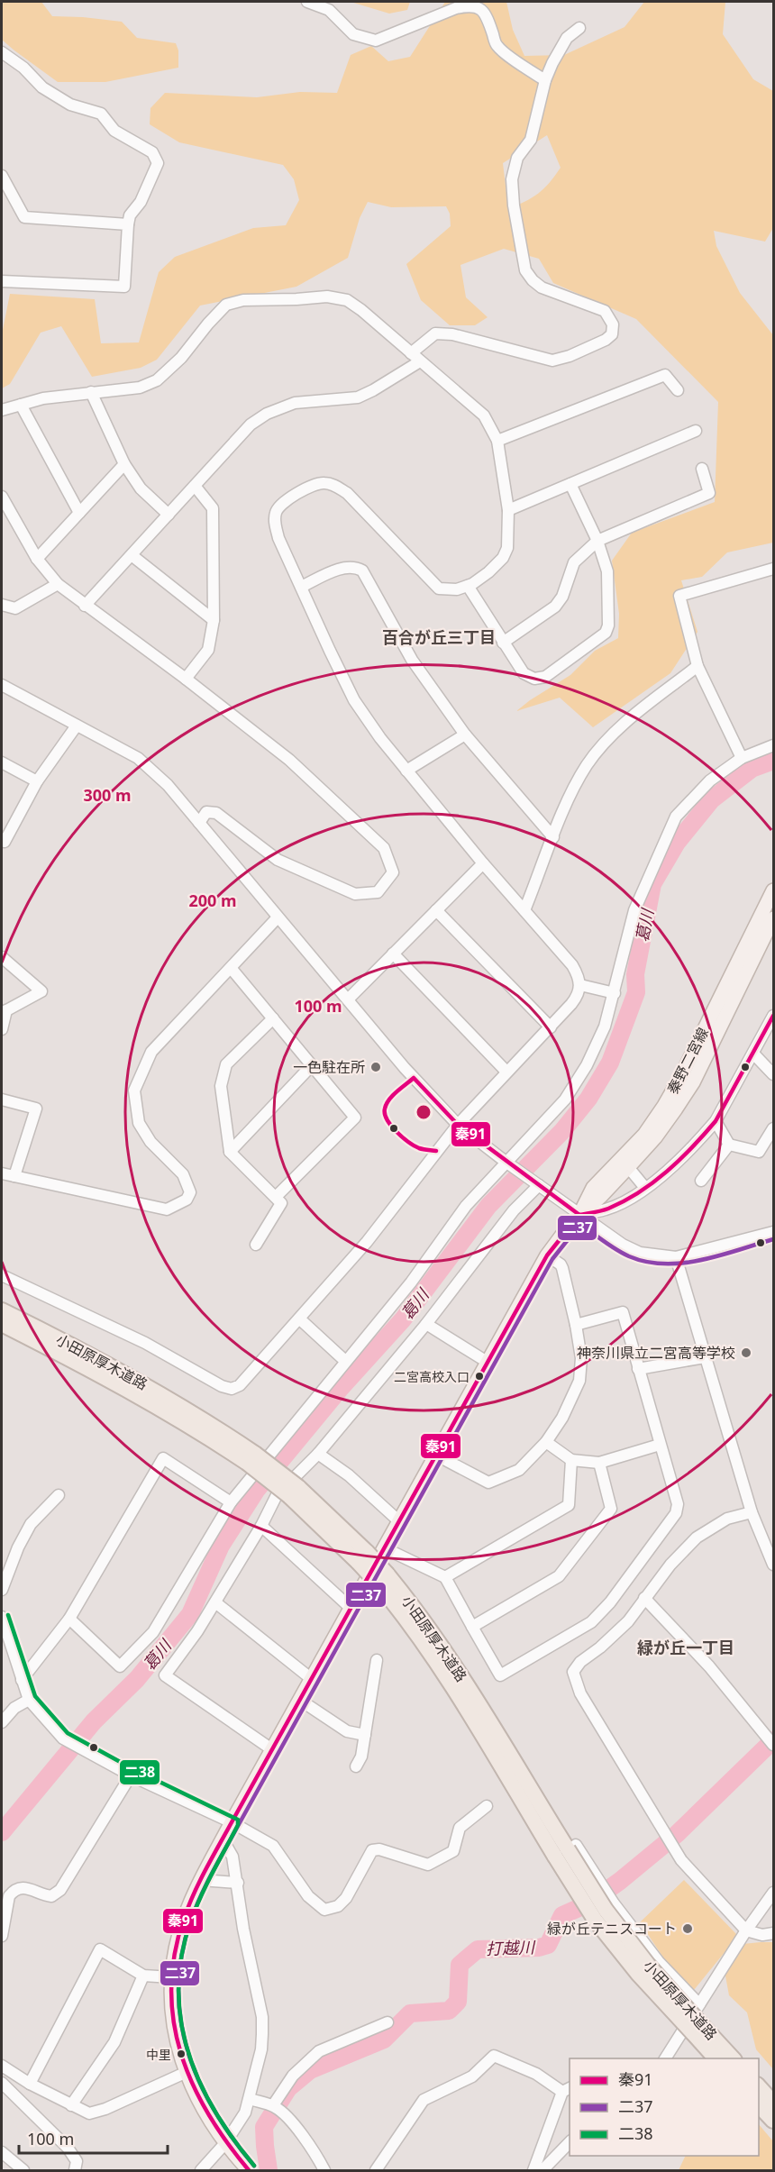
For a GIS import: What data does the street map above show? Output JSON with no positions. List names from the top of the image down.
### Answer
{
  "streets": {
    "highway": ["小田原厚木道路"],
    "main road": ["秦野二宮線"]
  },
  "districts": ["百合が丘三丁目", "緑が丘一丁目"],
  "water": ["葛川", "打越川"],
  "places": [
    "一色駐在所",
    "神奈川県立二宮高等学校",
    "二宮高校入口",
    "緑が丘テニスコート",
    "中里"
  ],
  "lines": ["transit line 秦91", "transit line 二37", "transit line 二38"],
  "legend": ["秦91", "二37", "二38"],
  "scale_bar": "100 m",
  "rings": ["300 m", "200 m", "100 m"]
}
